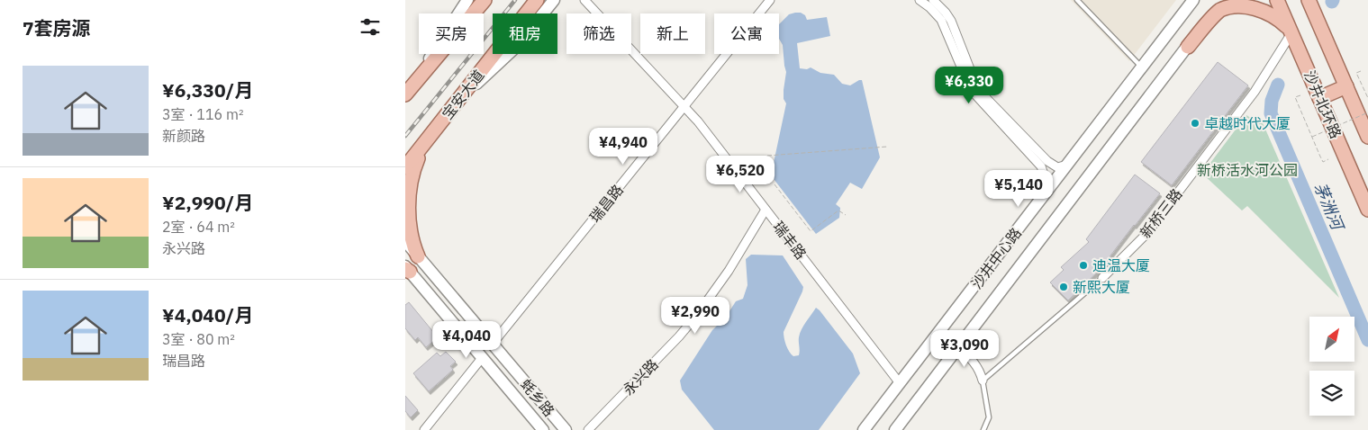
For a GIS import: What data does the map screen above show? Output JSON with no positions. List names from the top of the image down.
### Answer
{
  "streets": {
    "main road": ["宝安大道", "沙井北环路"],
    "street": [
      "瑞昌路",
      "新桥三路",
      "瑞丰路",
      "沙井中心路",
      "永兴路",
      "蚝乡路"
    ]
  },
  "crossings": [
    ["沙井北环路", "新桥三路"],
    ["瑞昌路", "瑞丰路"],
    ["瑞昌路", "蚝乡路"],
    ["瑞丰路", "沙井中心路"],
    ["瑞丰路", "永兴路"]
  ],
  "water": ["茅洲河"],
  "parks": ["新桥活水河公园"],
  "places": ["卓越时代大厦", "迪温大厦", "新熙大厦"],
  "north": "top right",
  "page": {
    "heading": "7套房源",
    "chip": [
      "买房",
      "租房",
      "筛选",
      "新上",
      "公寓"
    ],
    "list": [
      {
        "name": "¥6,330/月",
        "note": "3室 · 116 m² · 新颜路"
      },
      {
        "name": "¥2,990/月",
        "note": "2室 · 64 m² · 永兴路"
      },
      {
        "name": "¥4,040/月",
        "note": "3室 · 80 m² · 瑞昌路"
      }
    ],
    "price": [
      "¥6,330",
      "¥4,940",
      "¥6,520",
      "¥5,140",
      "¥2,990",
      "¥4,040",
      "¥3,090"
    ]
  }
}
